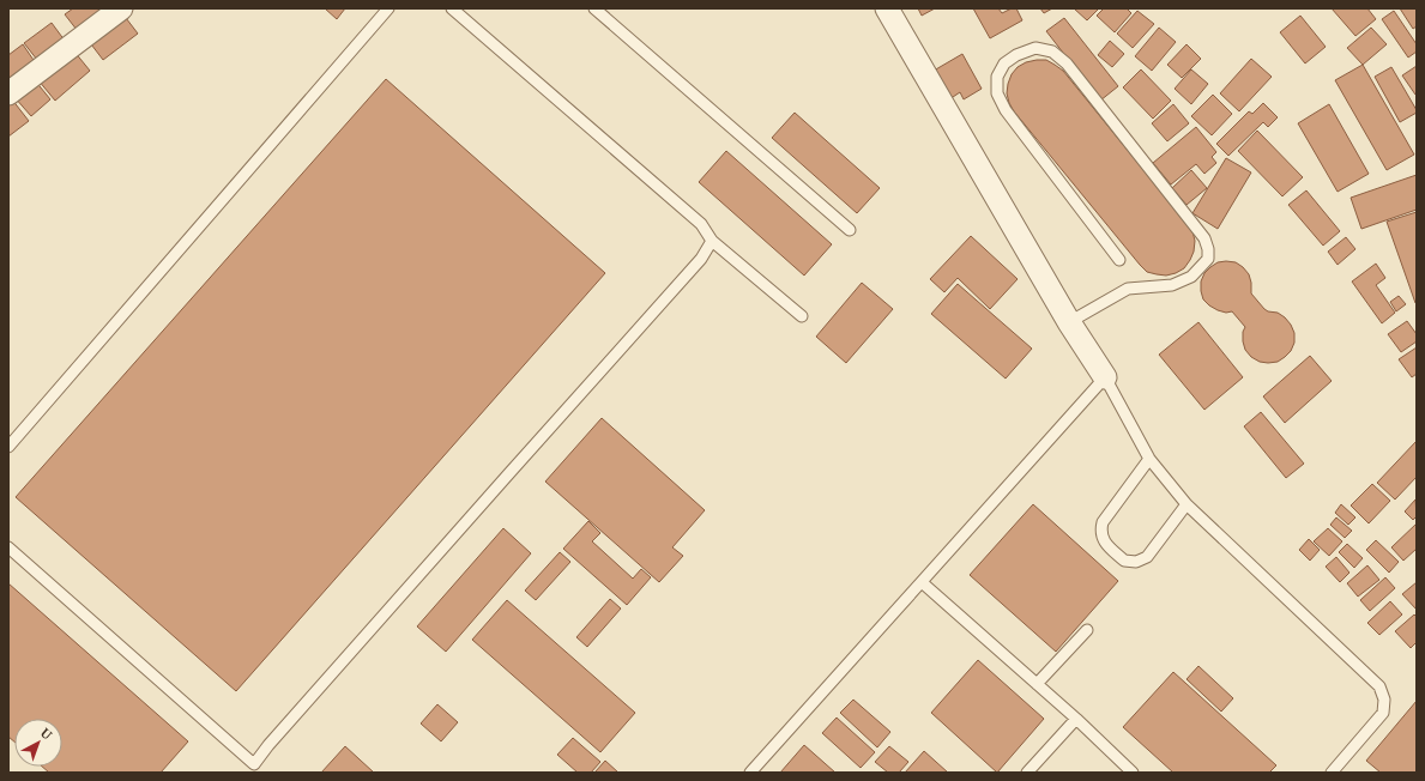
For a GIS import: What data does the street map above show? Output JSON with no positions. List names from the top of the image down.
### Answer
{
  "north": "top right"
}
